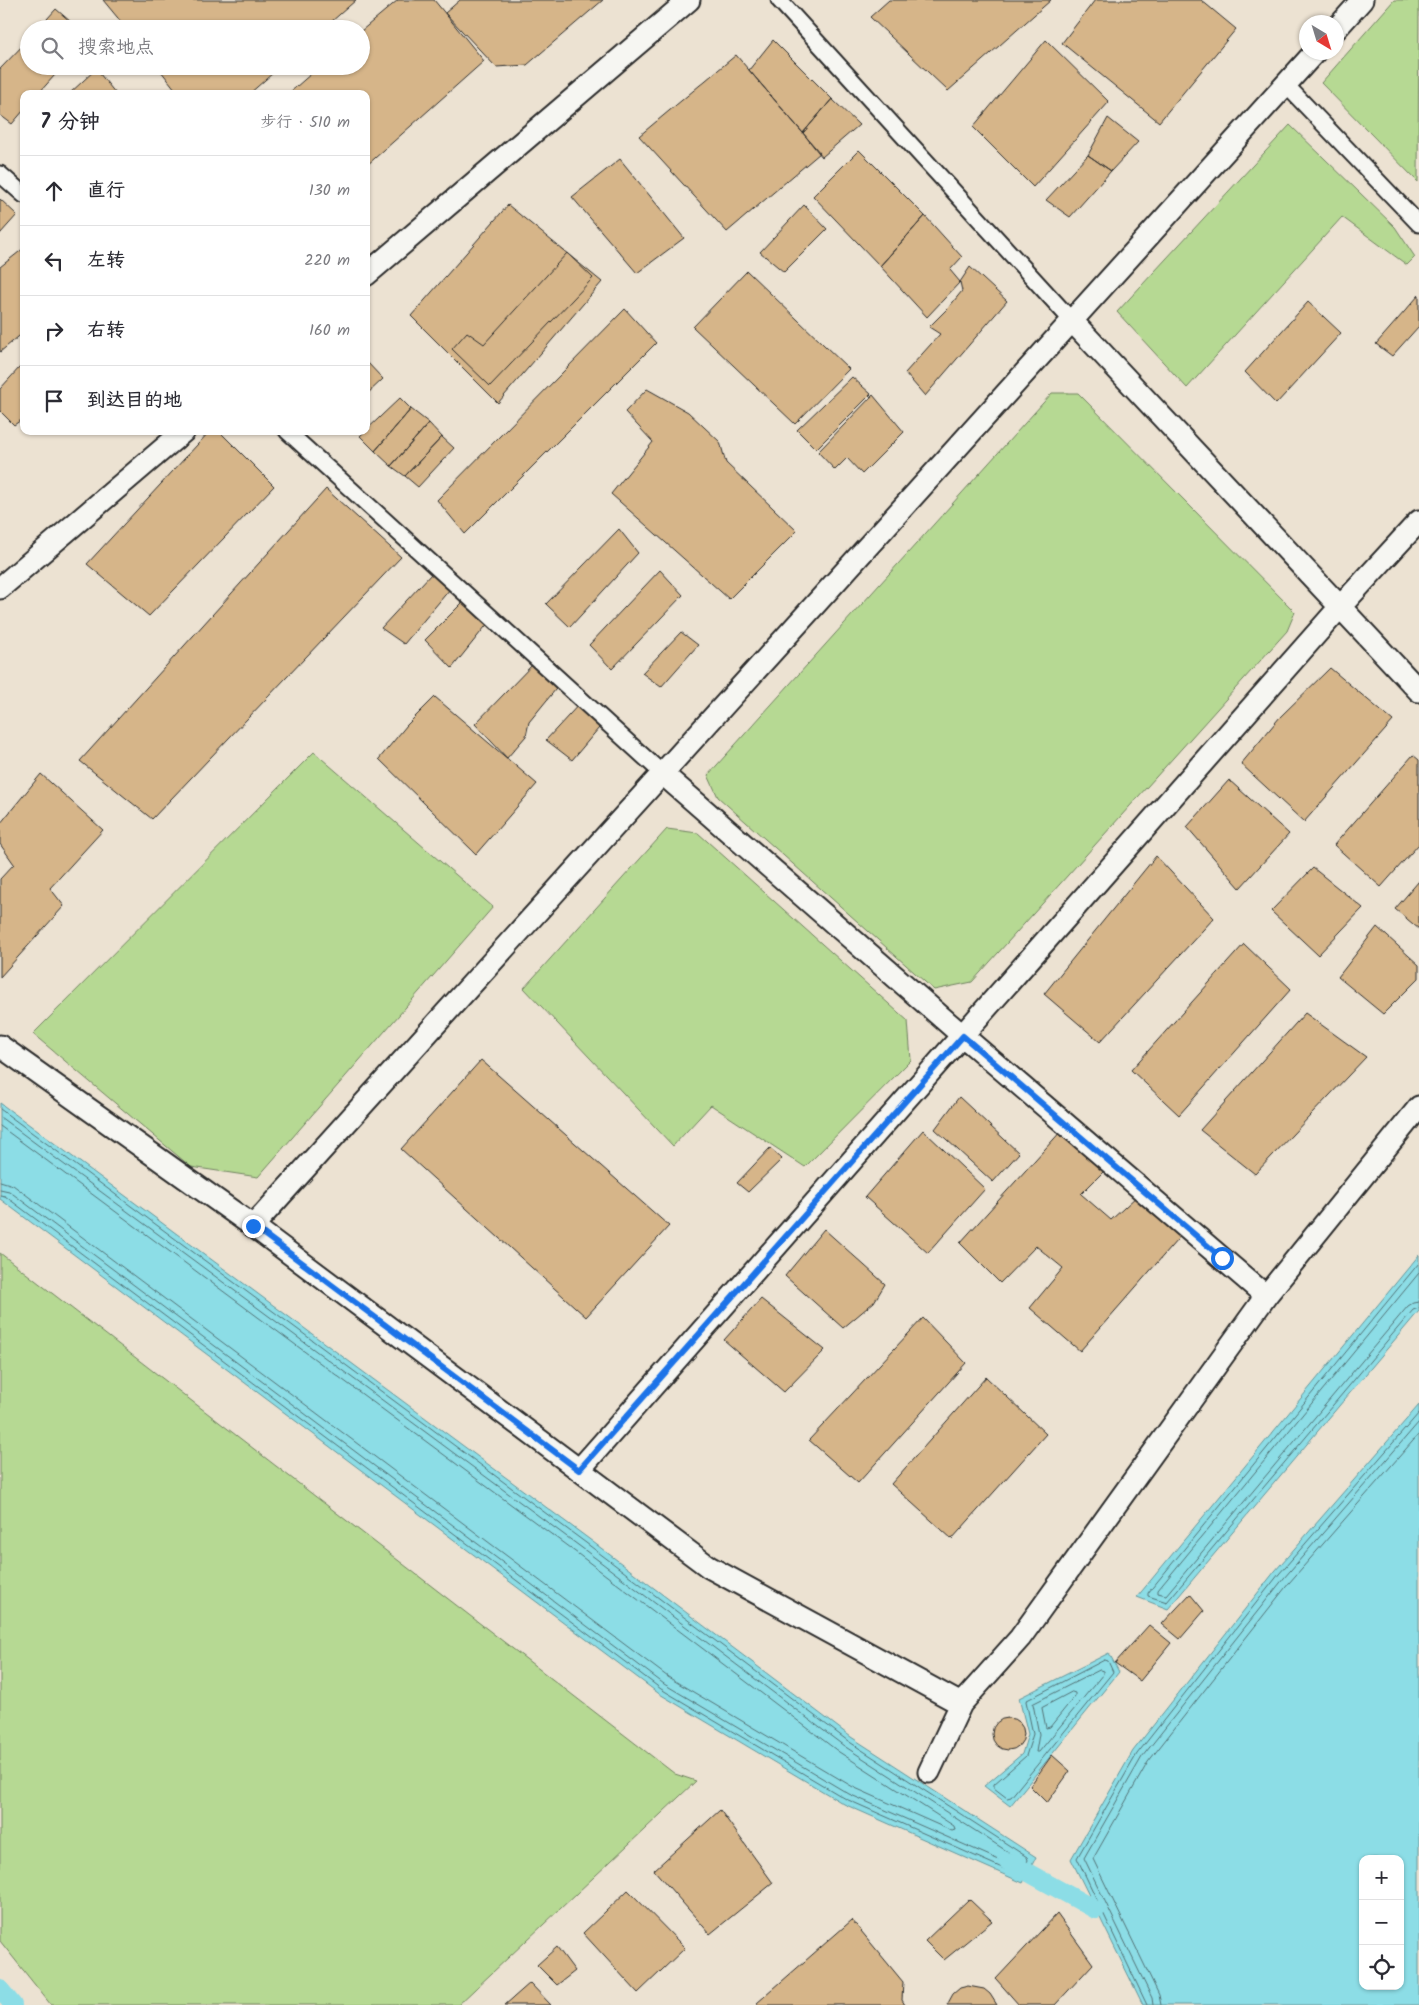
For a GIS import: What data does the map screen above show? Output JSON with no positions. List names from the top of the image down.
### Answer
{
  "north": "bottom right",
  "page": {
    "search": "搜索地点",
    "heading": ["7 分钟", "步行 · 510 m"],
    "list": [
      ["直行", "130 m"],
      ["左转", "220 m"],
      ["右转", "160 m"],
      "到达目的地"
    ],
    "map_buttons": ["+", "−"]
  }
}
